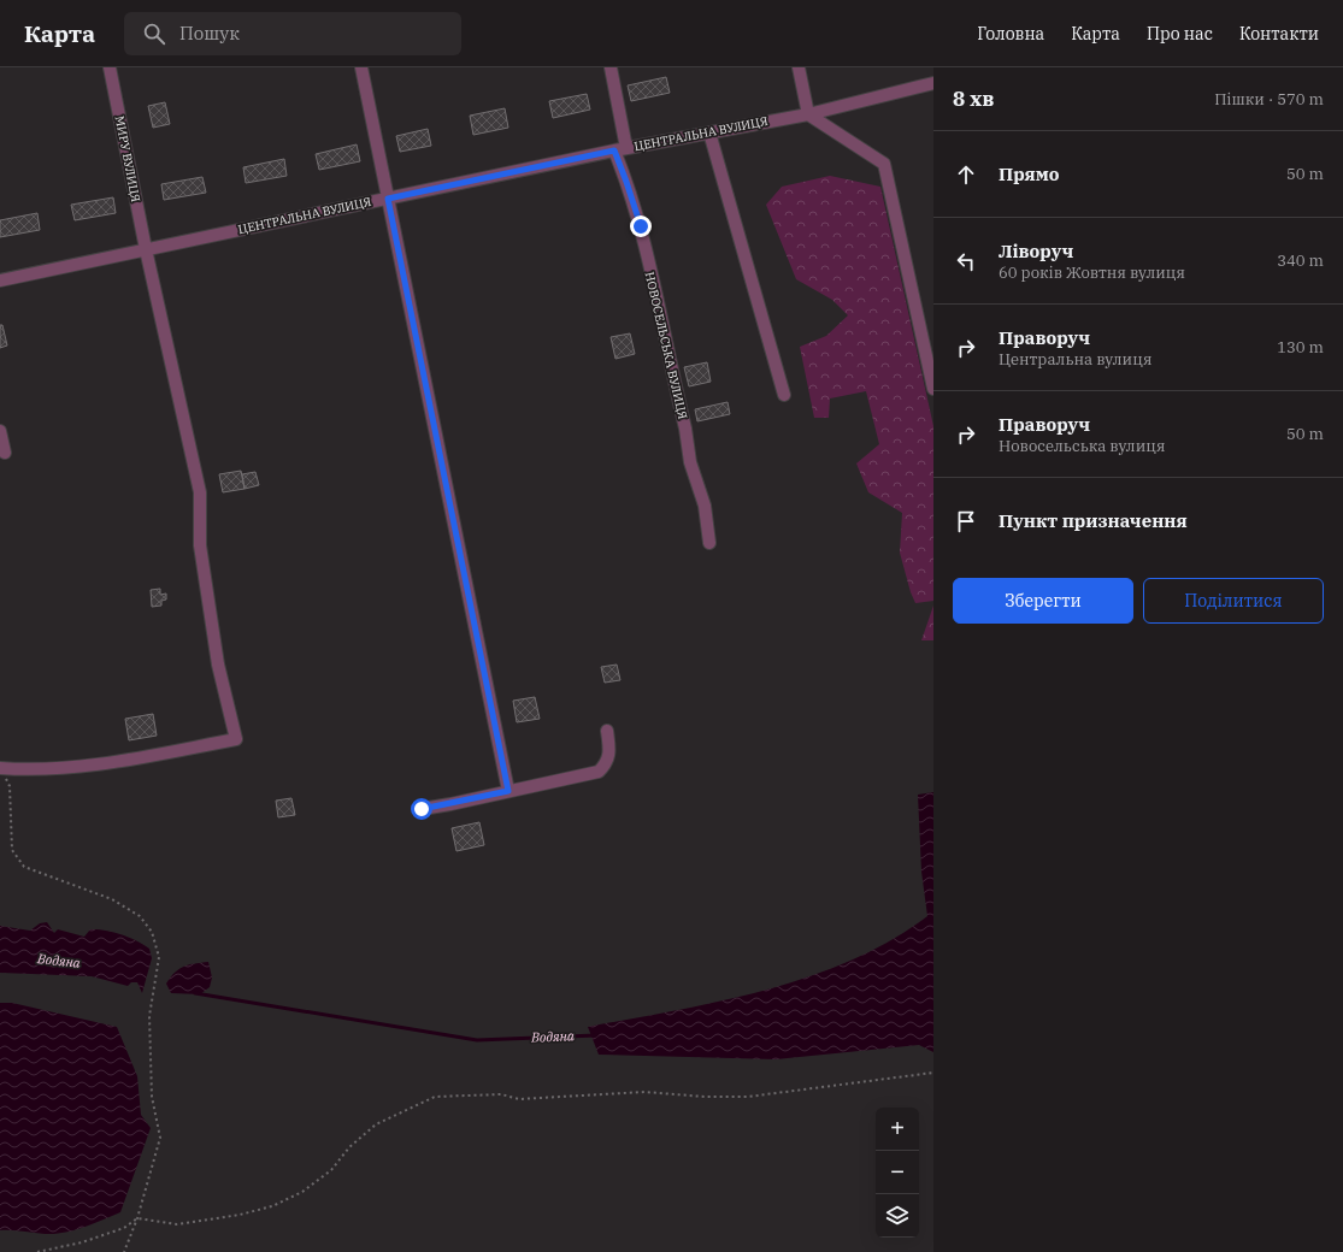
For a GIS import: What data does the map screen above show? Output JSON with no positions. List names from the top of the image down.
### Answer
{
  "streets": {
    "street": ["ЦЕНТРАЛЬНА ВУЛИЦЯ", "МИРУ ВУЛИЦЯ", "НОВОСЕЛЬСЬКА ВУЛИЦЯ"]
  },
  "crossings": [
    ["ЦЕНТРАЛЬНА ВУЛИЦЯ", "МИРУ ВУЛИЦЯ"],
    ["ЦЕНТРАЛЬНА ВУЛИЦЯ", "НОВОСЕЛЬСЬКА ВУЛИЦЯ"]
  ],
  "water": ["Водяна"],
  "page": {
    "header": "Карта",
    "search": "Пошук",
    "nav": [
      "Головна",
      "Карта",
      "Про нас",
      "Контакти"
    ],
    "heading": ["8 хв", "Пішки · 570 m"],
    "list": [
      ["Прямо", "50 m"],
      ["Ліворуч", "60 років Жовтня вулиця", "340 m"],
      ["Праворуч", "Центральна вулиця", "130 m"],
      ["Праворуч", "Новосельська вулиця", "50 m"],
      "Пункт призначення"
    ],
    "buttons": ["Зберегти", "Поділитися"],
    "map_buttons": ["+", "−"]
  }
}
